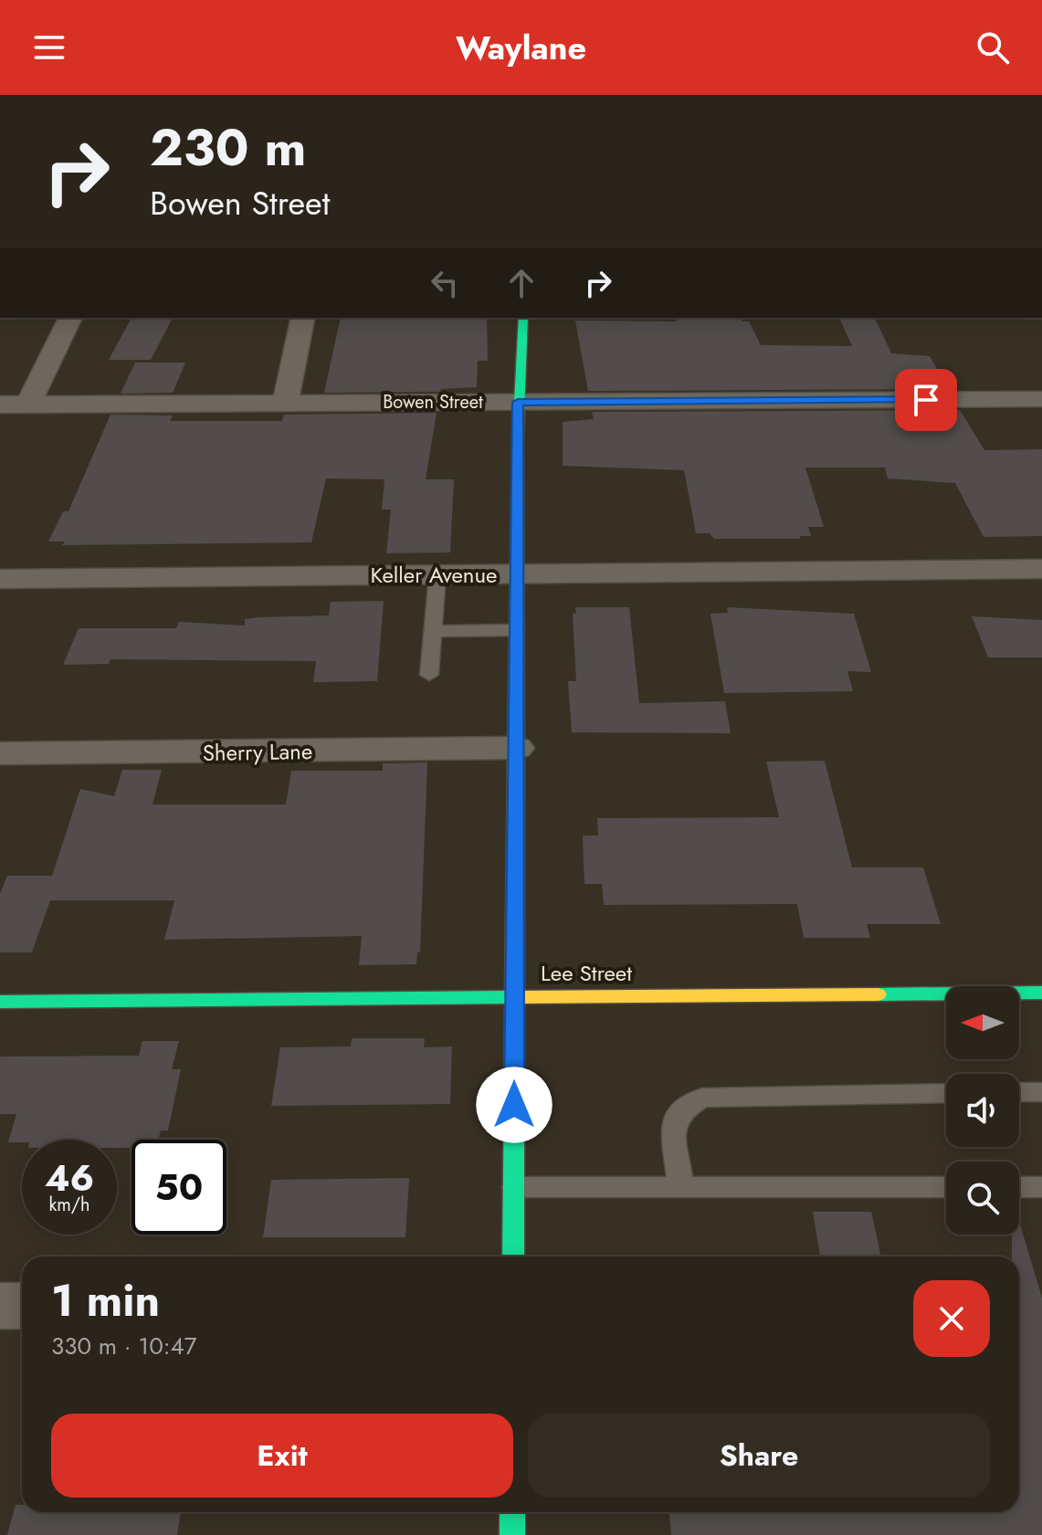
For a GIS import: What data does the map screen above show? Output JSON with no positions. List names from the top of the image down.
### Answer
{
  "streets": {
    "main road": ["Lee Street"],
    "street": ["Bowen Street", "Keller Avenue", "Sherry Lane"]
  },
  "north": "left",
  "page": {
    "header": "Waylane",
    "turn": ["230 m", "Bowen Street"],
    "speed": "46 km/h",
    "limit": "50",
    "heading": ["1 min", "330 m · 10:47"],
    "buttons": ["Exit", "Share"]
  }
}
